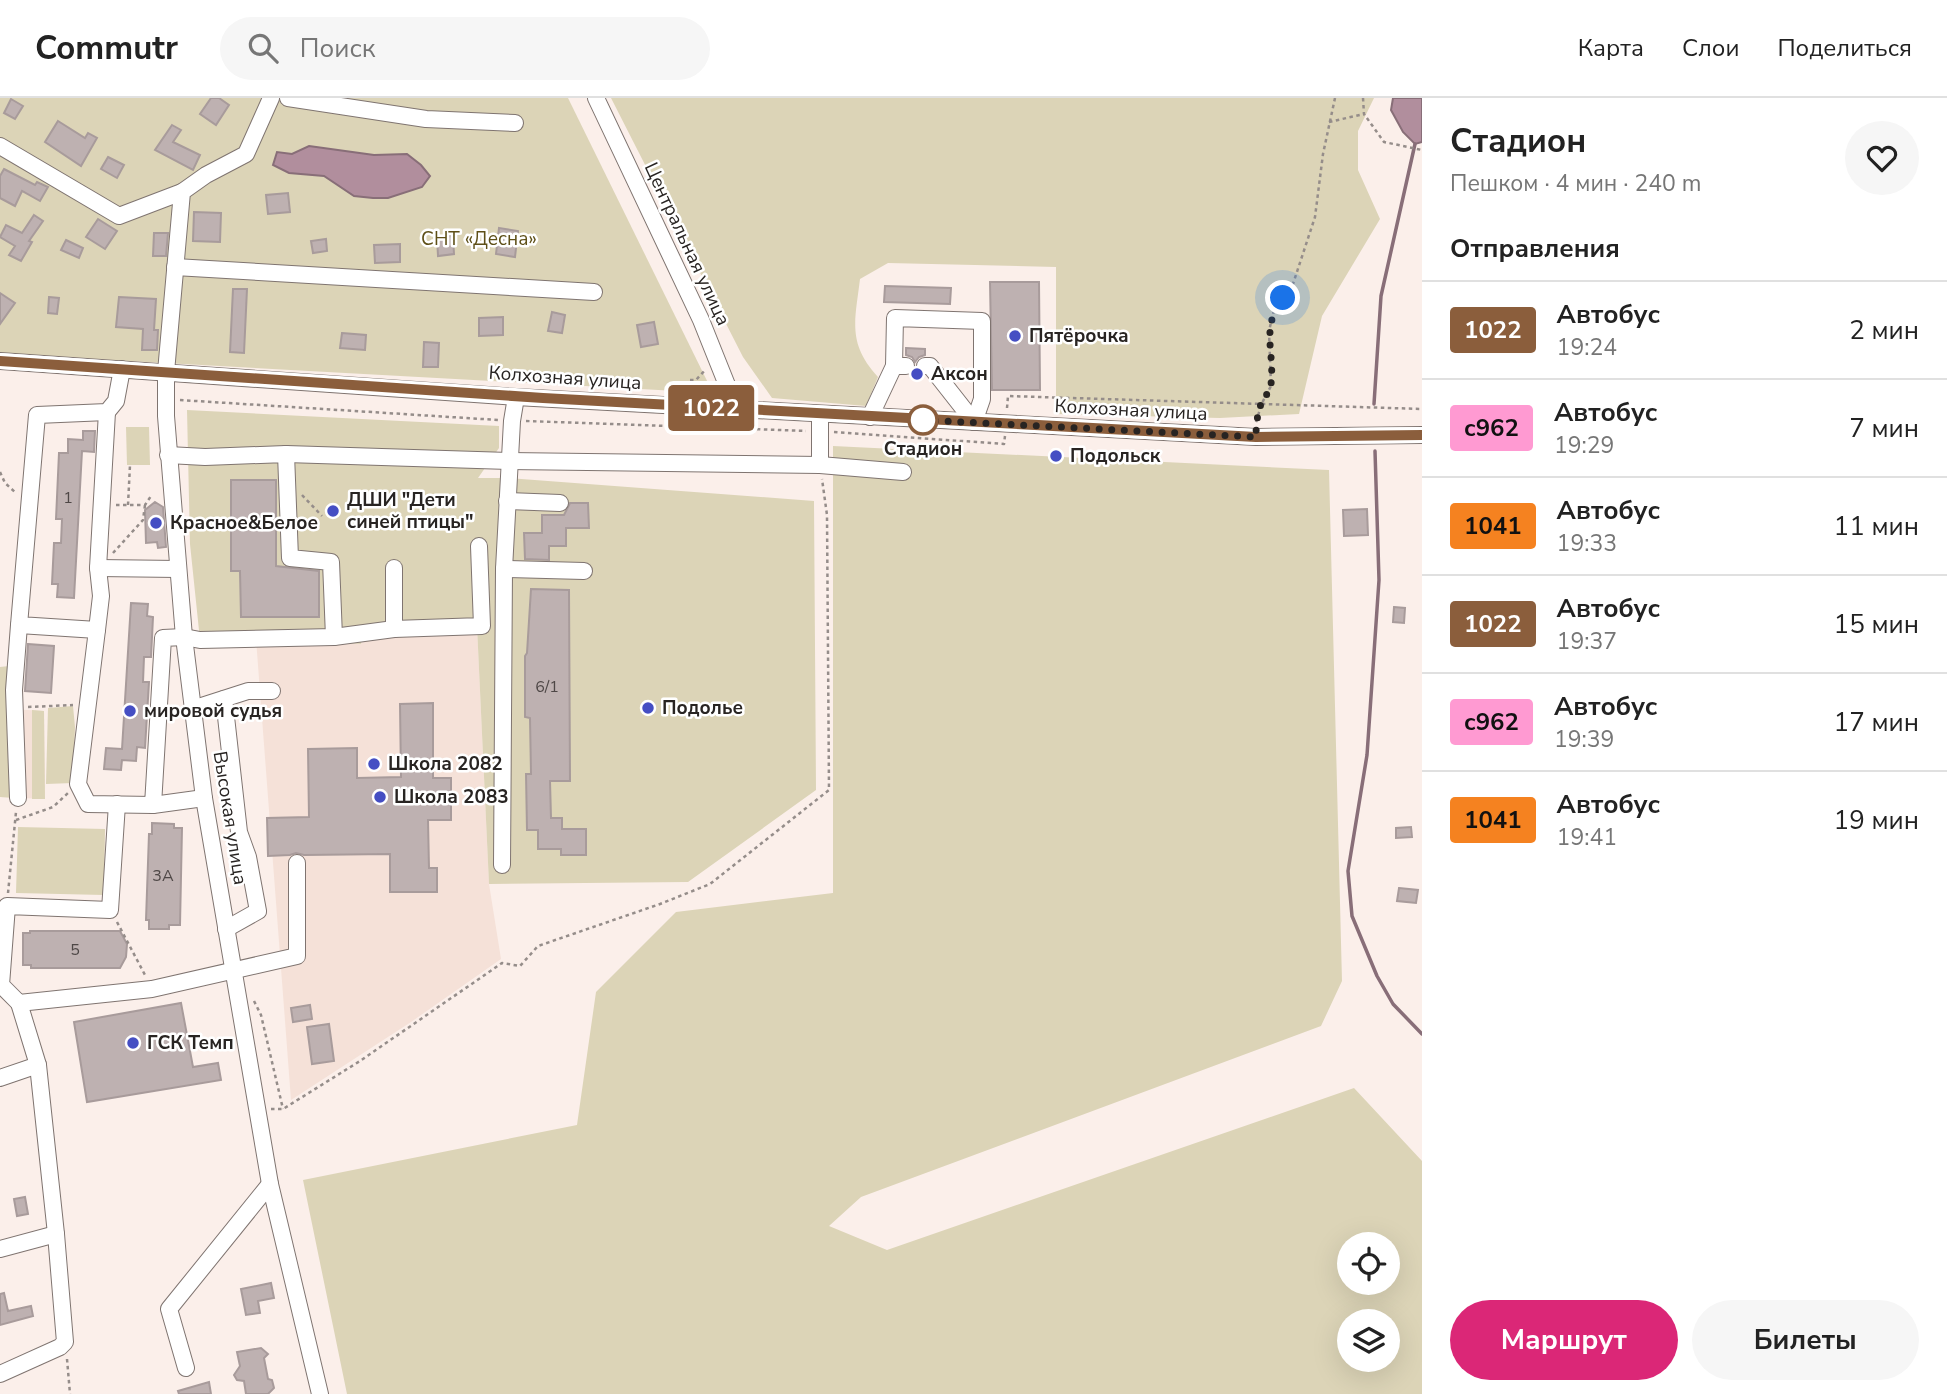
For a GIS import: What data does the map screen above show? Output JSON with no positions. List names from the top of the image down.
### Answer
{
  "streets": {
    "street": ["Центральная улица", "Колхозная улица", "Высокая улица"]
  },
  "crossings": [
    ["Центральная улица", "Колхозная улица"],
    ["Колхозная улица", "Высокая улица"]
  ],
  "parks": ["СНТ «Десна»"],
  "places": [
    "Пятёрочка",
    "Аксон",
    "Стадион",
    "Подольск",
    "ДШИ \"Дети синей птицы\"",
    "Красное&Белое",
    "Подолье",
    "мировой судья",
    "Школа 2082",
    "Школа 2083",
    "ГСК Темп"
  ],
  "lines": ["bus line 1022"],
  "house_numbers": [
    "1",
    "6/1",
    "3А",
    "5"
  ],
  "page": {
    "header": "Commutr",
    "search": "Поиск",
    "nav": ["Карта", "Слои", "Поделиться"],
    "on_map": "1022",
    "heading": [
      ["Стадион", "Пешком · 4 мин · 240 m"],
      "Отправления"
    ],
    "list": [
      {
        "mark": "1022",
        "name": "Автобус",
        "note": "19:24",
        "value": "2 мин"
      },
      {
        "mark": "с962",
        "name": "Автобус",
        "note": "19:29",
        "value": "7 мин"
      },
      {
        "mark": "1041",
        "name": "Автобус",
        "note": "19:33",
        "value": "11 мин"
      },
      {
        "mark": "1022",
        "name": "Автобус",
        "note": "19:37",
        "value": "15 мин"
      },
      {
        "mark": "с962",
        "name": "Автобус",
        "note": "19:39",
        "value": "17 мин"
      },
      {
        "mark": "1041",
        "name": "Автобус",
        "note": "19:41",
        "value": "19 мин"
      }
    ],
    "buttons": ["Маршрут", "Билеты"]
  }
}
